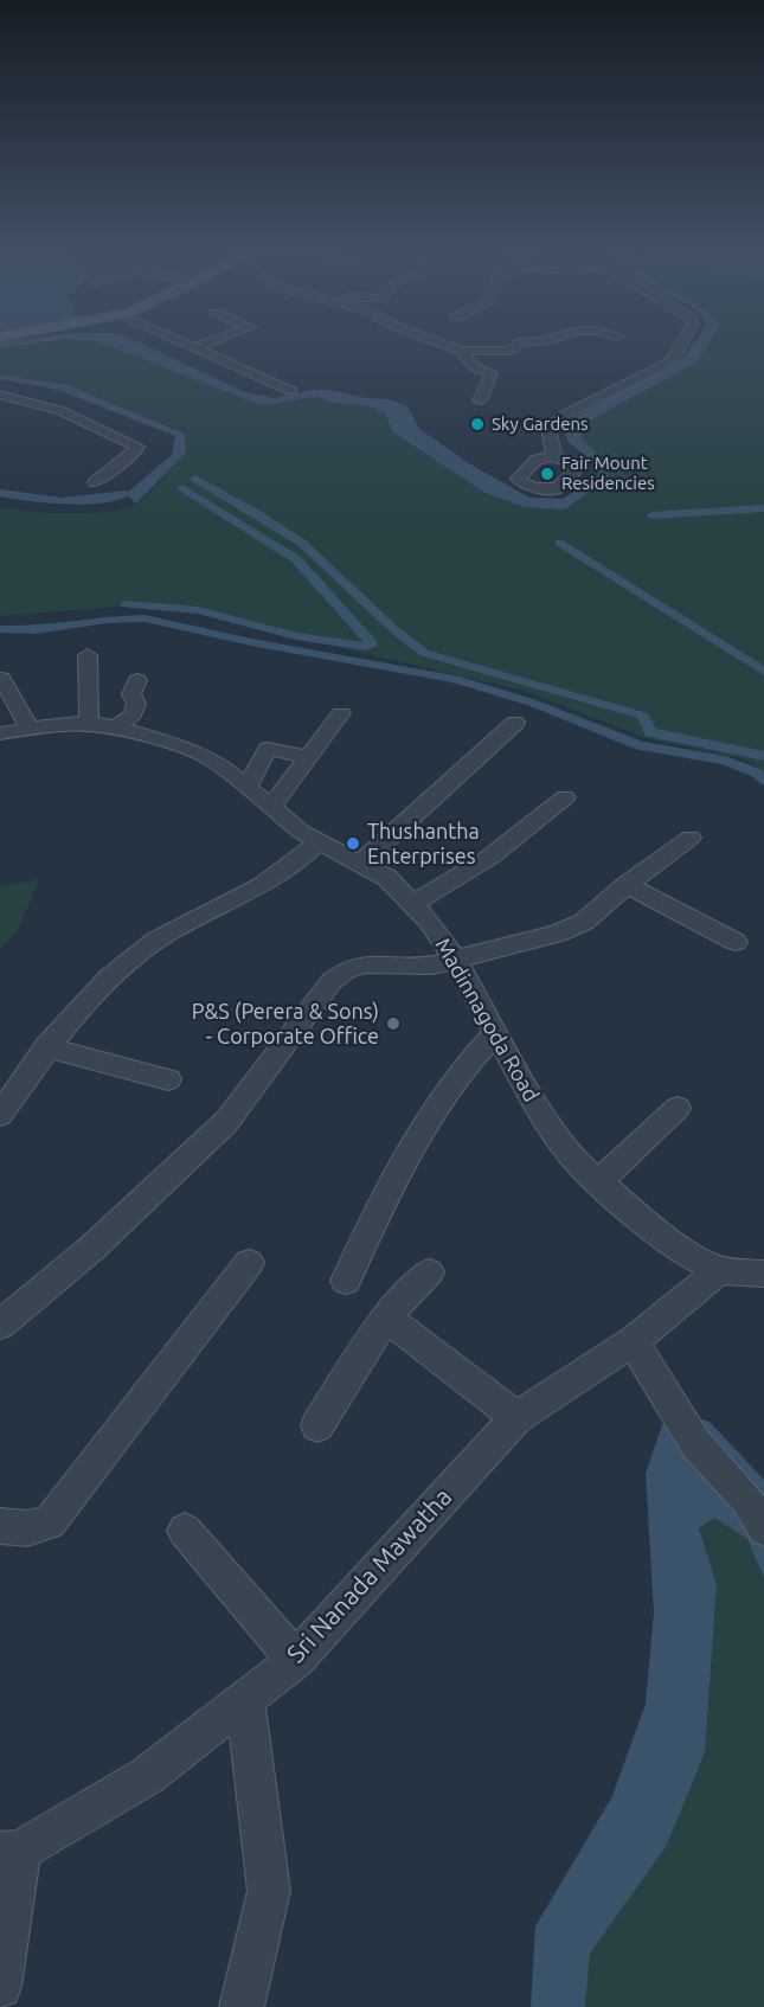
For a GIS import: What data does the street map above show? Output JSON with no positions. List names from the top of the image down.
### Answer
{
  "streets": {
    "street": ["Madinnagoda Road", "Sri Nanada Mawatha"]
  },
  "crossings": [
    ["Madinnagoda Road", "Sri Nanada Mawatha"]
  ],
  "places": [
    "Sky Gardens",
    "Fair Mount Residencies",
    "Thushantha Enterprises",
    "P&S (Perera & Sons) - Corporate Office"
  ]
}
